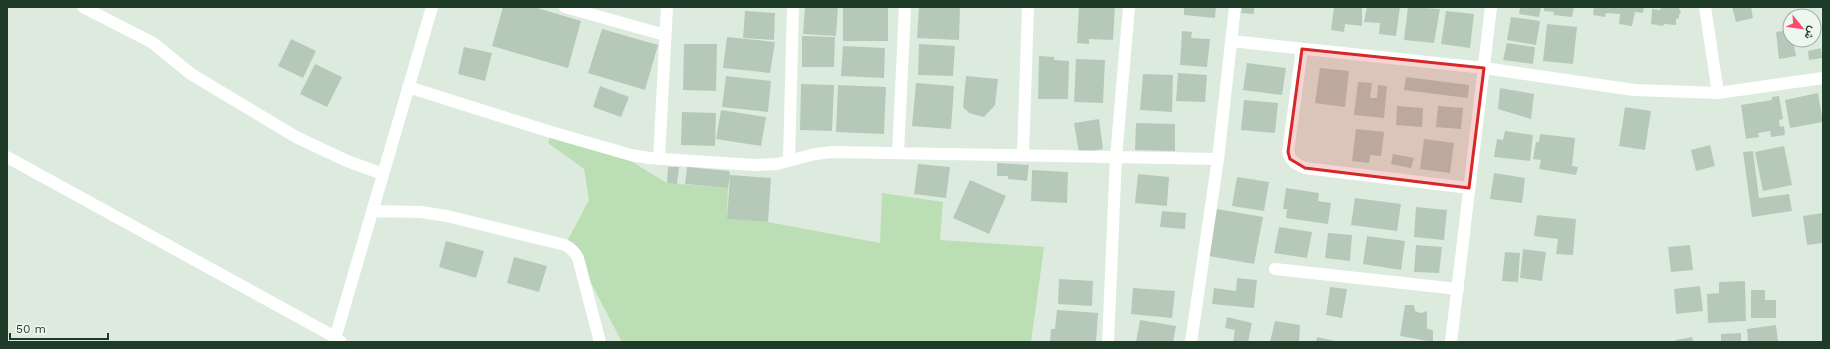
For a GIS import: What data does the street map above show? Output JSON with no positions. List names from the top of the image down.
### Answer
{
  "scale_bar": "50 m",
  "north": "bottom right"
}
